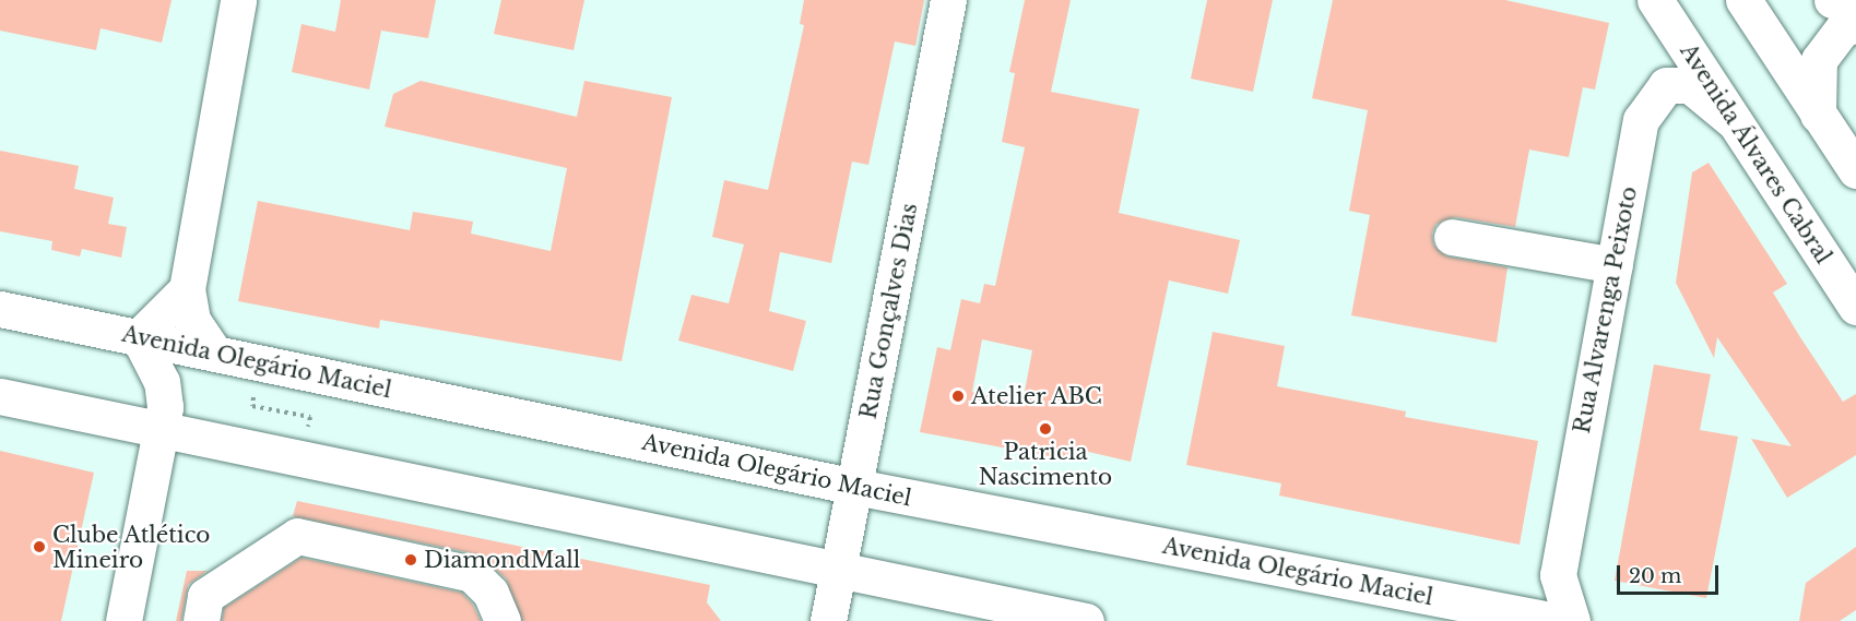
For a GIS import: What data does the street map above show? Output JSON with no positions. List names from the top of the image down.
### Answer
{
  "streets": {
    "street": [
      "Avenida Álvares Cabral",
      "Rua Alvarenga Peixoto",
      "Rua Gonçalves Dias",
      "Avenida Olegário Maciel"
    ]
  },
  "crossings": [
    ["Avenida Álvares Cabral", "Rua Alvarenga Peixoto"],
    ["Rua Gonçalves Dias", "Avenida Olegário Maciel"]
  ],
  "places": [
    "Atelier ABC",
    "Patricia Nascimento",
    "Clube Atlético Mineiro",
    "DiamondMall"
  ],
  "scale_bar": "20 m"
}
